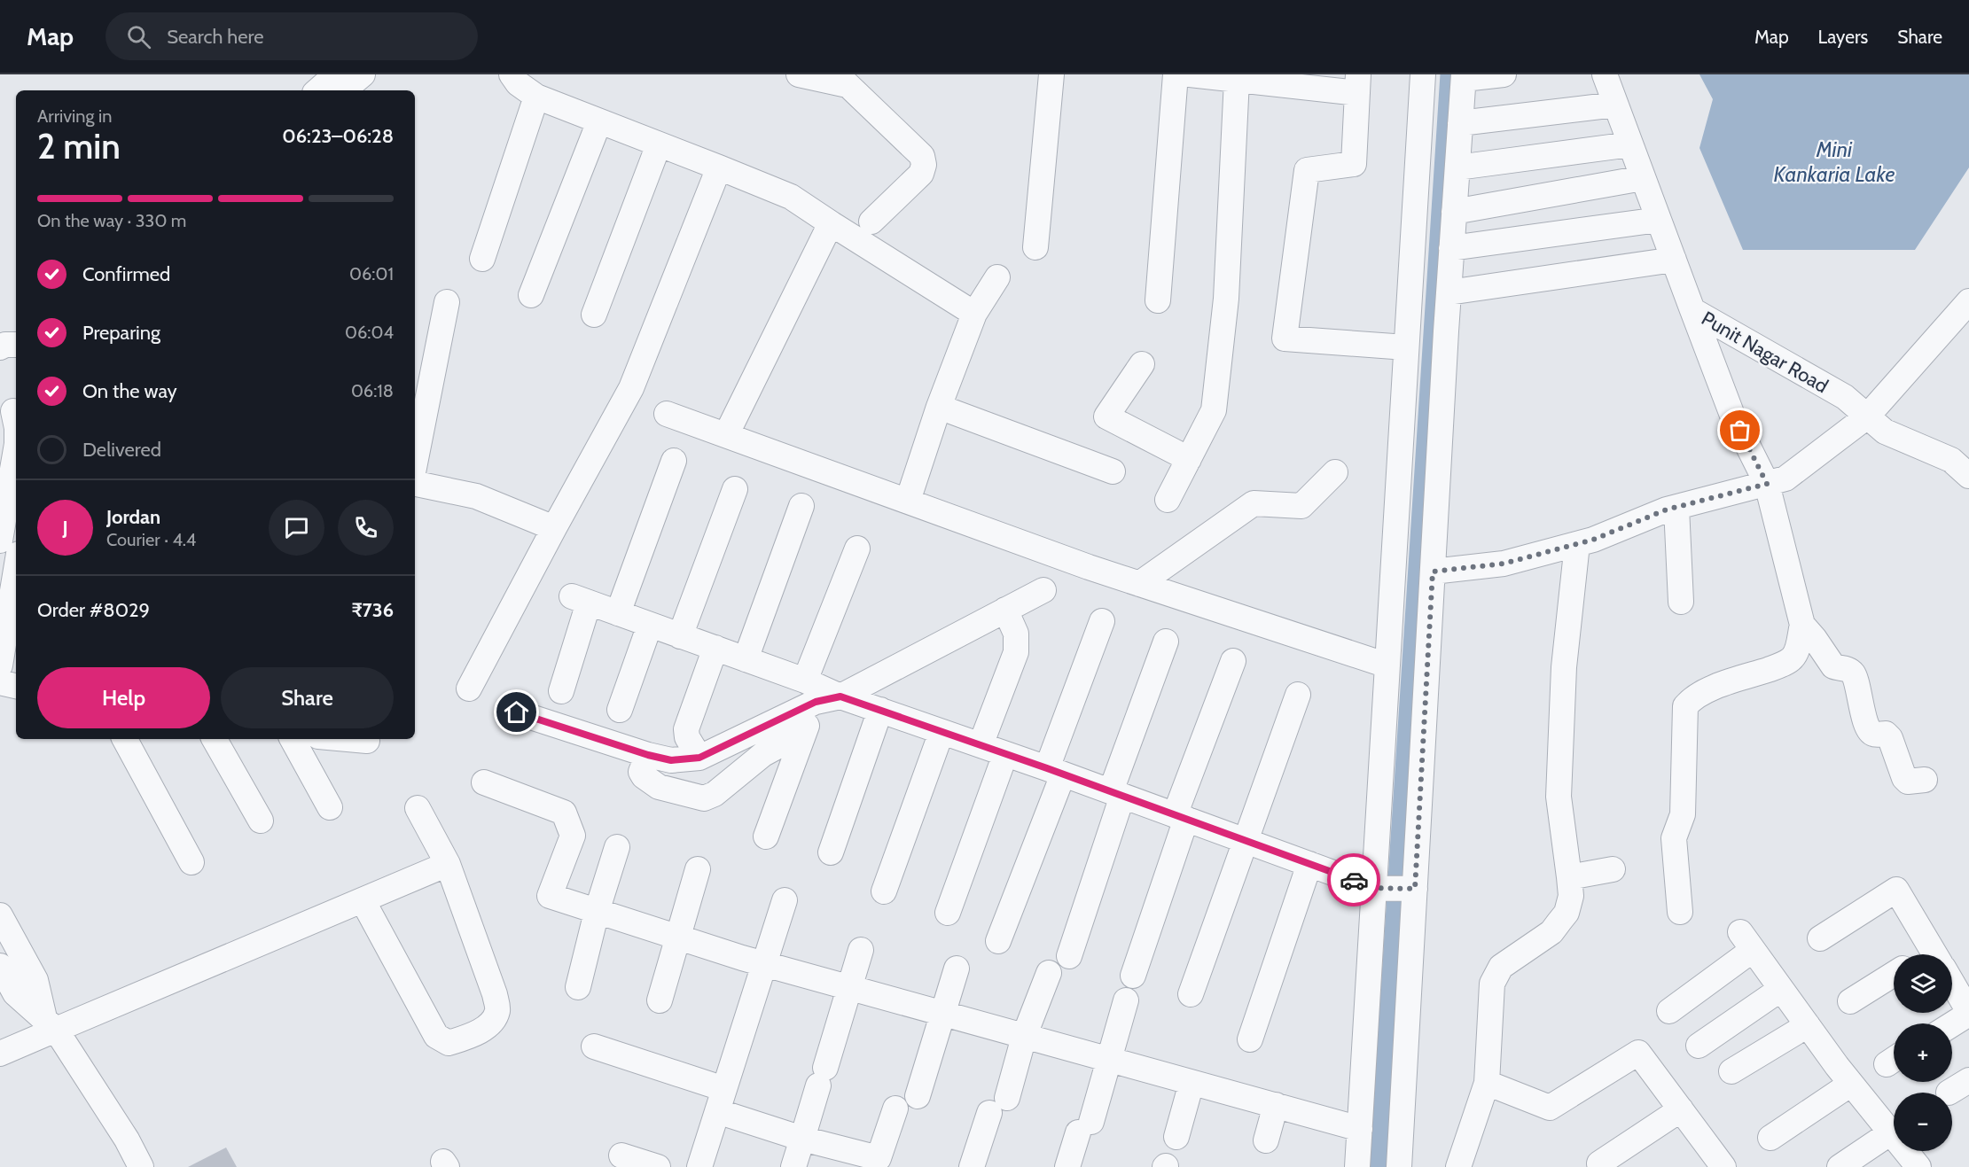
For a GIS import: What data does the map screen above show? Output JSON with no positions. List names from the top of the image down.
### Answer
{
  "streets": {
    "street": ["Punit Nagar Road"]
  },
  "water": ["Mini Kankaria Lake"],
  "page": {
    "header": "Map",
    "search": "Search here",
    "nav": ["Map", "Layers", "Share"],
    "heading": ["2 min", "Arriving in", "06:23–06:28"],
    "panel": [
      "Jordan",
      "Courier · 4.4",
      "Order #8029",
      "₹736"
    ],
    "bar": "On the way · 330 m",
    "list": [
      ["Confirmed", "06:01"],
      ["Preparing", "06:04"],
      ["On the way", "06:18"],
      "Delivered"
    ],
    "round": "J",
    "buttons": ["Help", "Share"],
    "map_buttons": ["+", "−"]
  }
}
